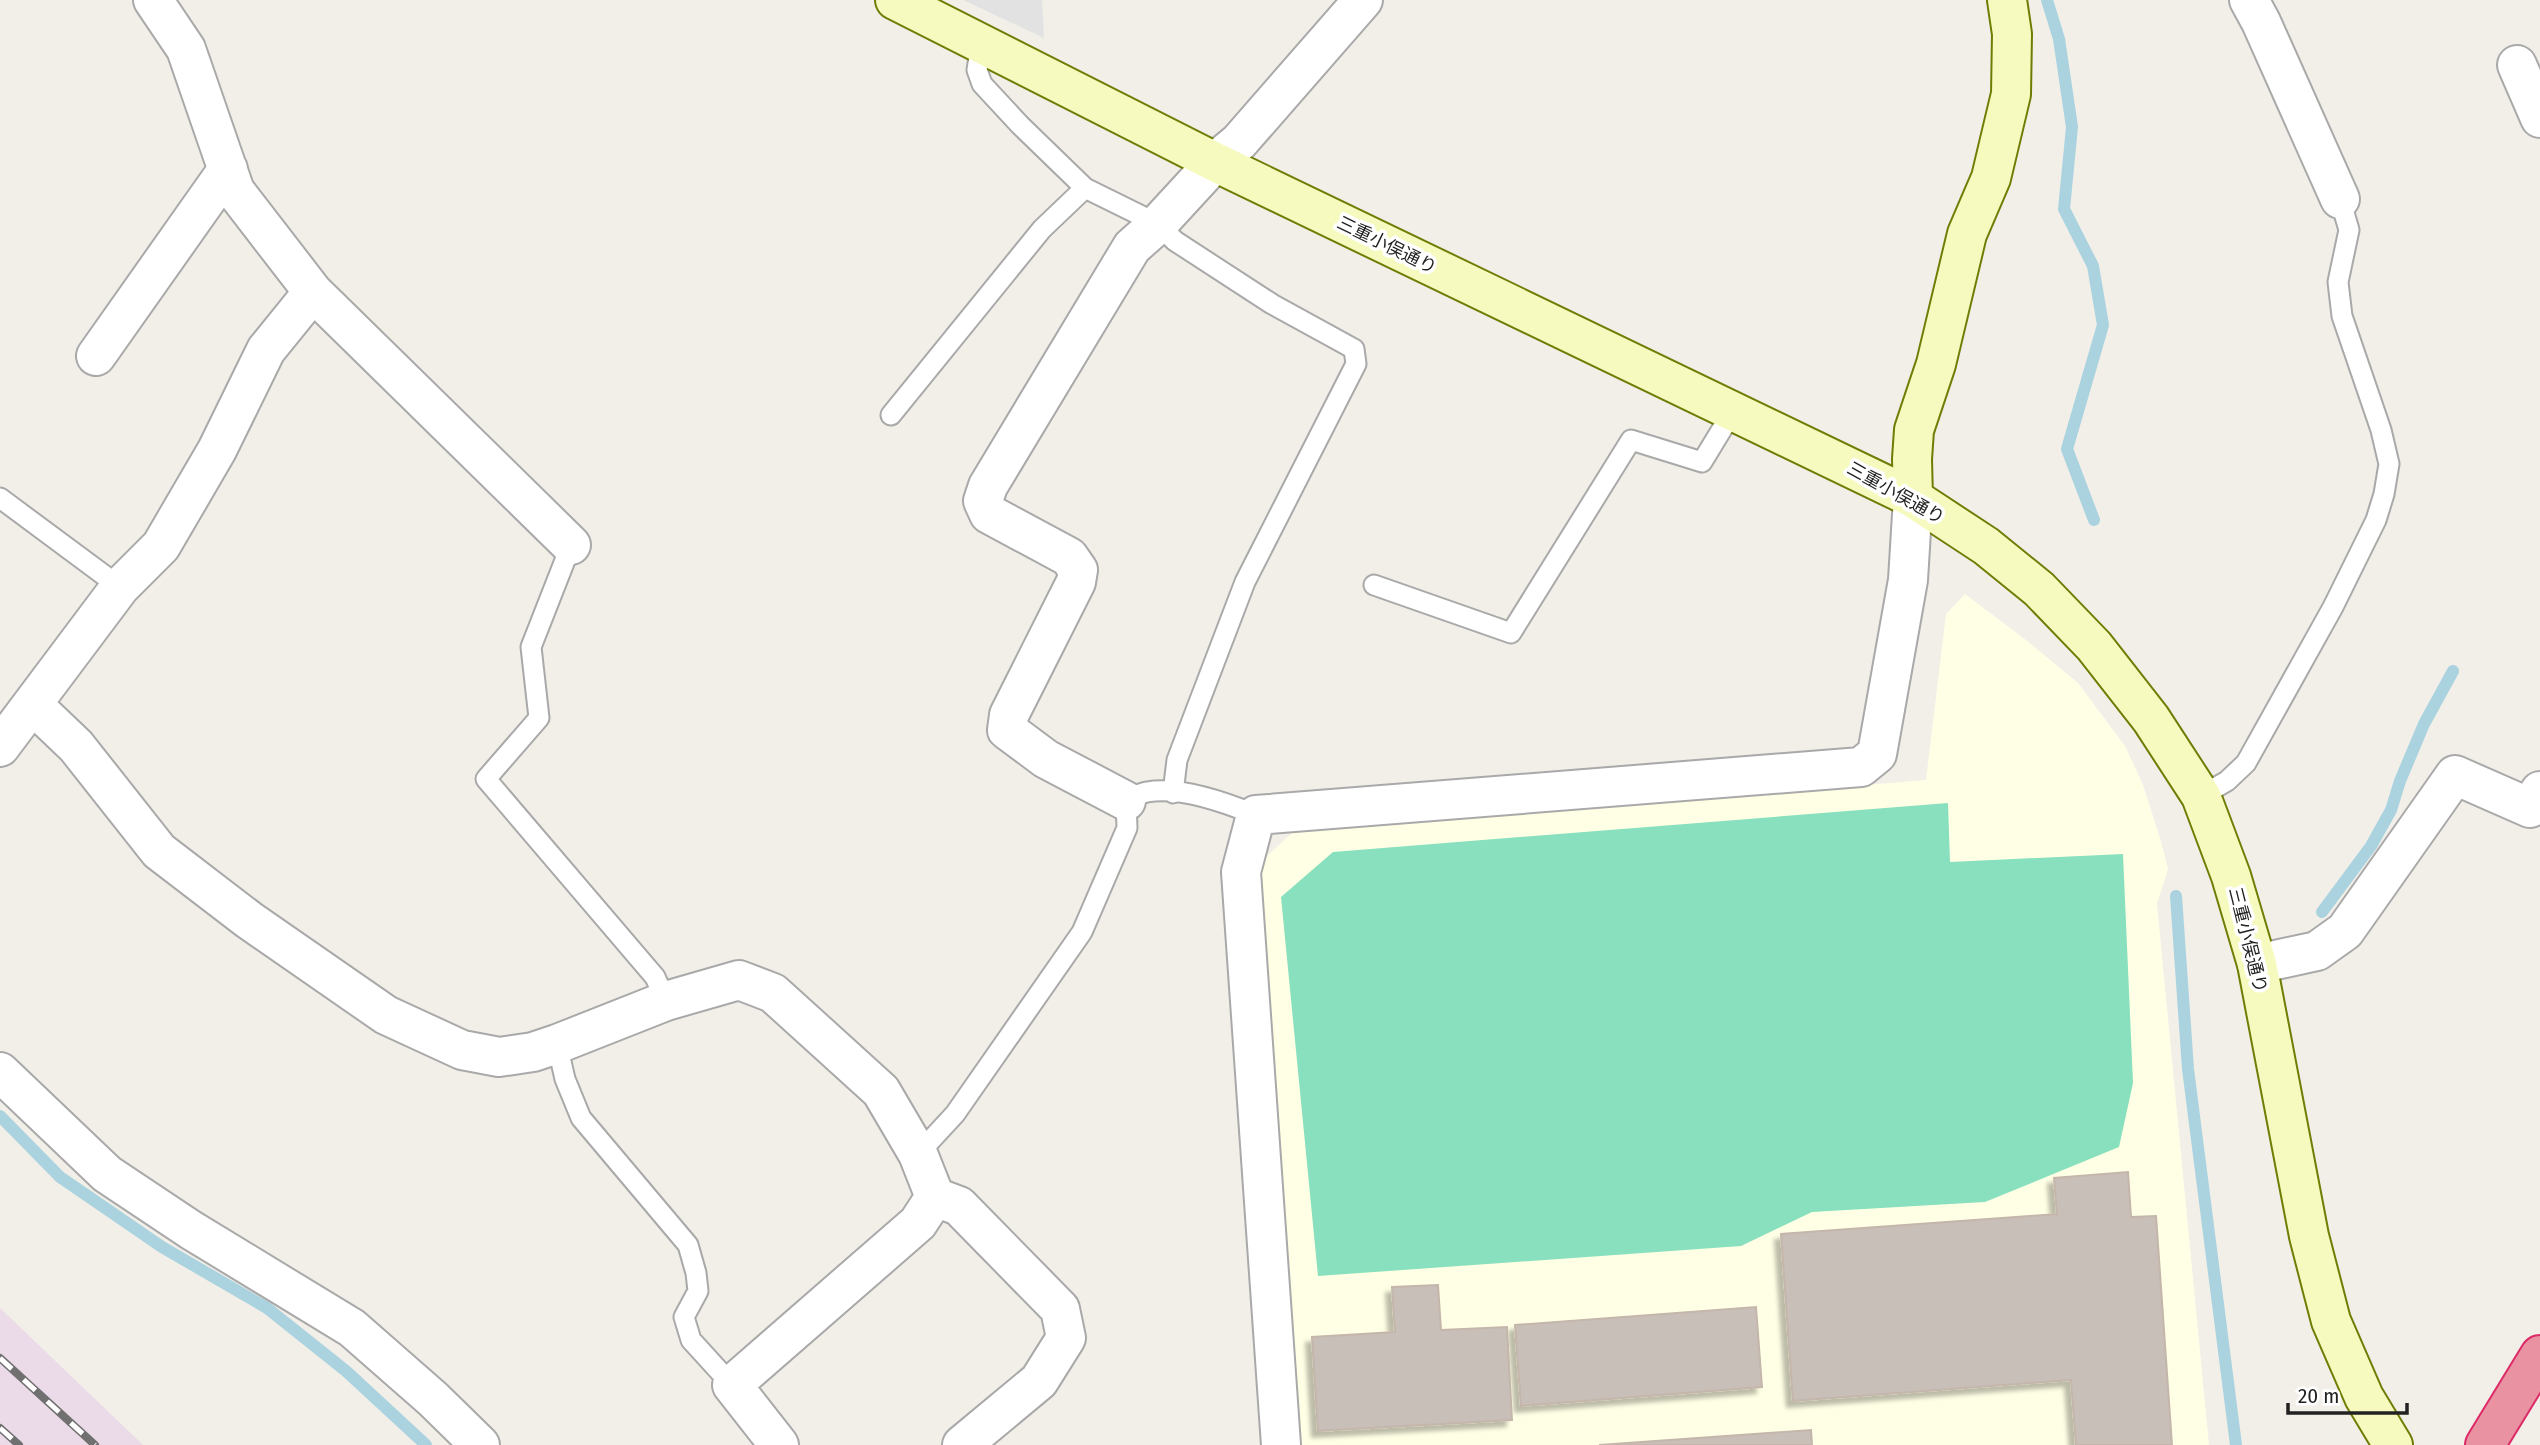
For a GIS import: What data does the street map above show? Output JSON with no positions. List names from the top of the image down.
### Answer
{
  "streets": {
    "street": ["三重小俣通り"]
  },
  "scale_bar": "20 m"
}
